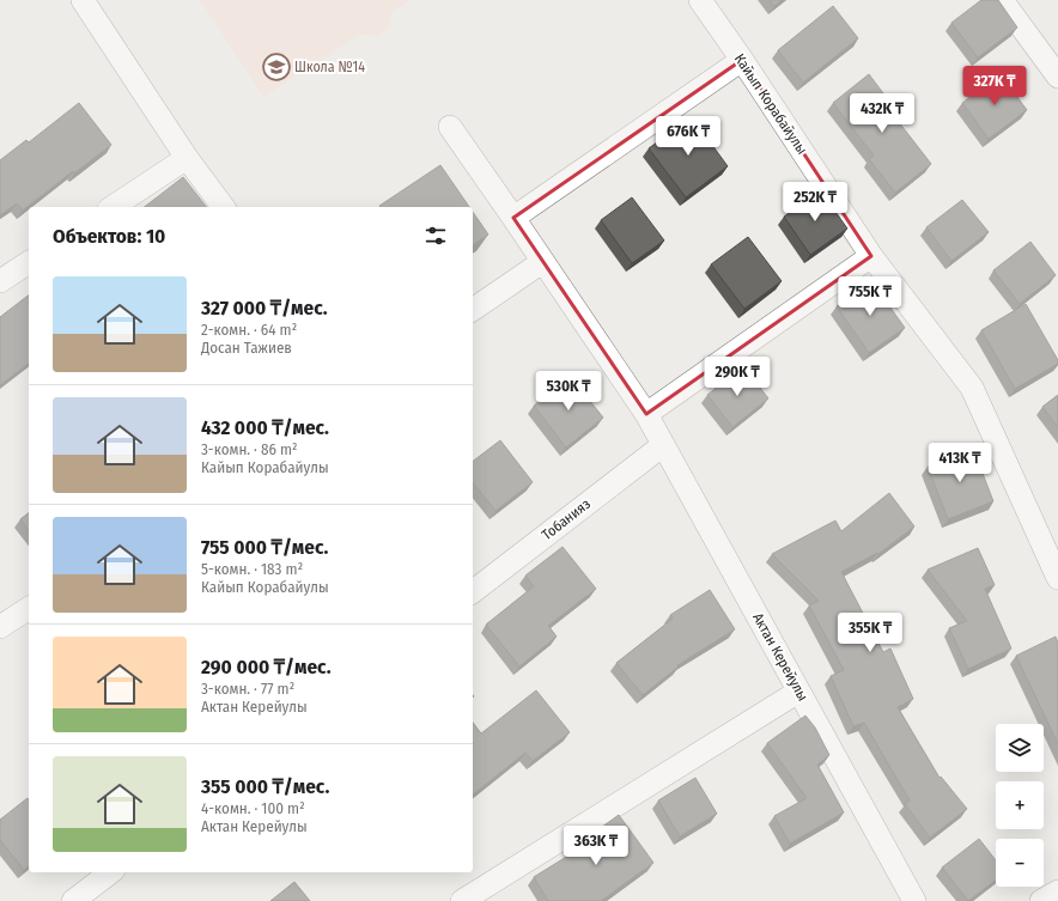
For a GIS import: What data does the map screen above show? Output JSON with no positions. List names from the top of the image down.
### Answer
{
  "streets": {
    "street": ["Кайып Корабайулы", "Тобанияз", "Актан Керейулы"]
  },
  "crossings": [
    ["Тобанияз", "Актан Керейулы"]
  ],
  "places": {
    "school or university": ["Школа №14"]
  },
  "page": {
    "price": [
      "327K ₸",
      "432K ₸",
      "676K ₸",
      "252K ₸",
      "755K ₸",
      "290K ₸",
      "530K ₸",
      "413K ₸",
      "355K ₸",
      "363K ₸"
    ],
    "heading": "Объектов: 10",
    "list": [
      {
        "name": "327 000 ₸/мес.",
        "note": "2-комн. · 64 m² · Досан Тажиев"
      },
      {
        "name": "432 000 ₸/мес.",
        "note": "3-комн. · 86 m² · Кайып Корабайулы"
      },
      {
        "name": "755 000 ₸/мес.",
        "note": "5-комн. · 183 m² · Кайып Корабайулы"
      },
      {
        "name": "290 000 ₸/мес.",
        "note": "3-комн. · 77 m² · Актан Керейулы"
      },
      {
        "name": "355 000 ₸/мес.",
        "note": "4-комн. · 100 m² · Актан Керейулы"
      }
    ],
    "map_buttons": ["+", "−"]
  }
}
